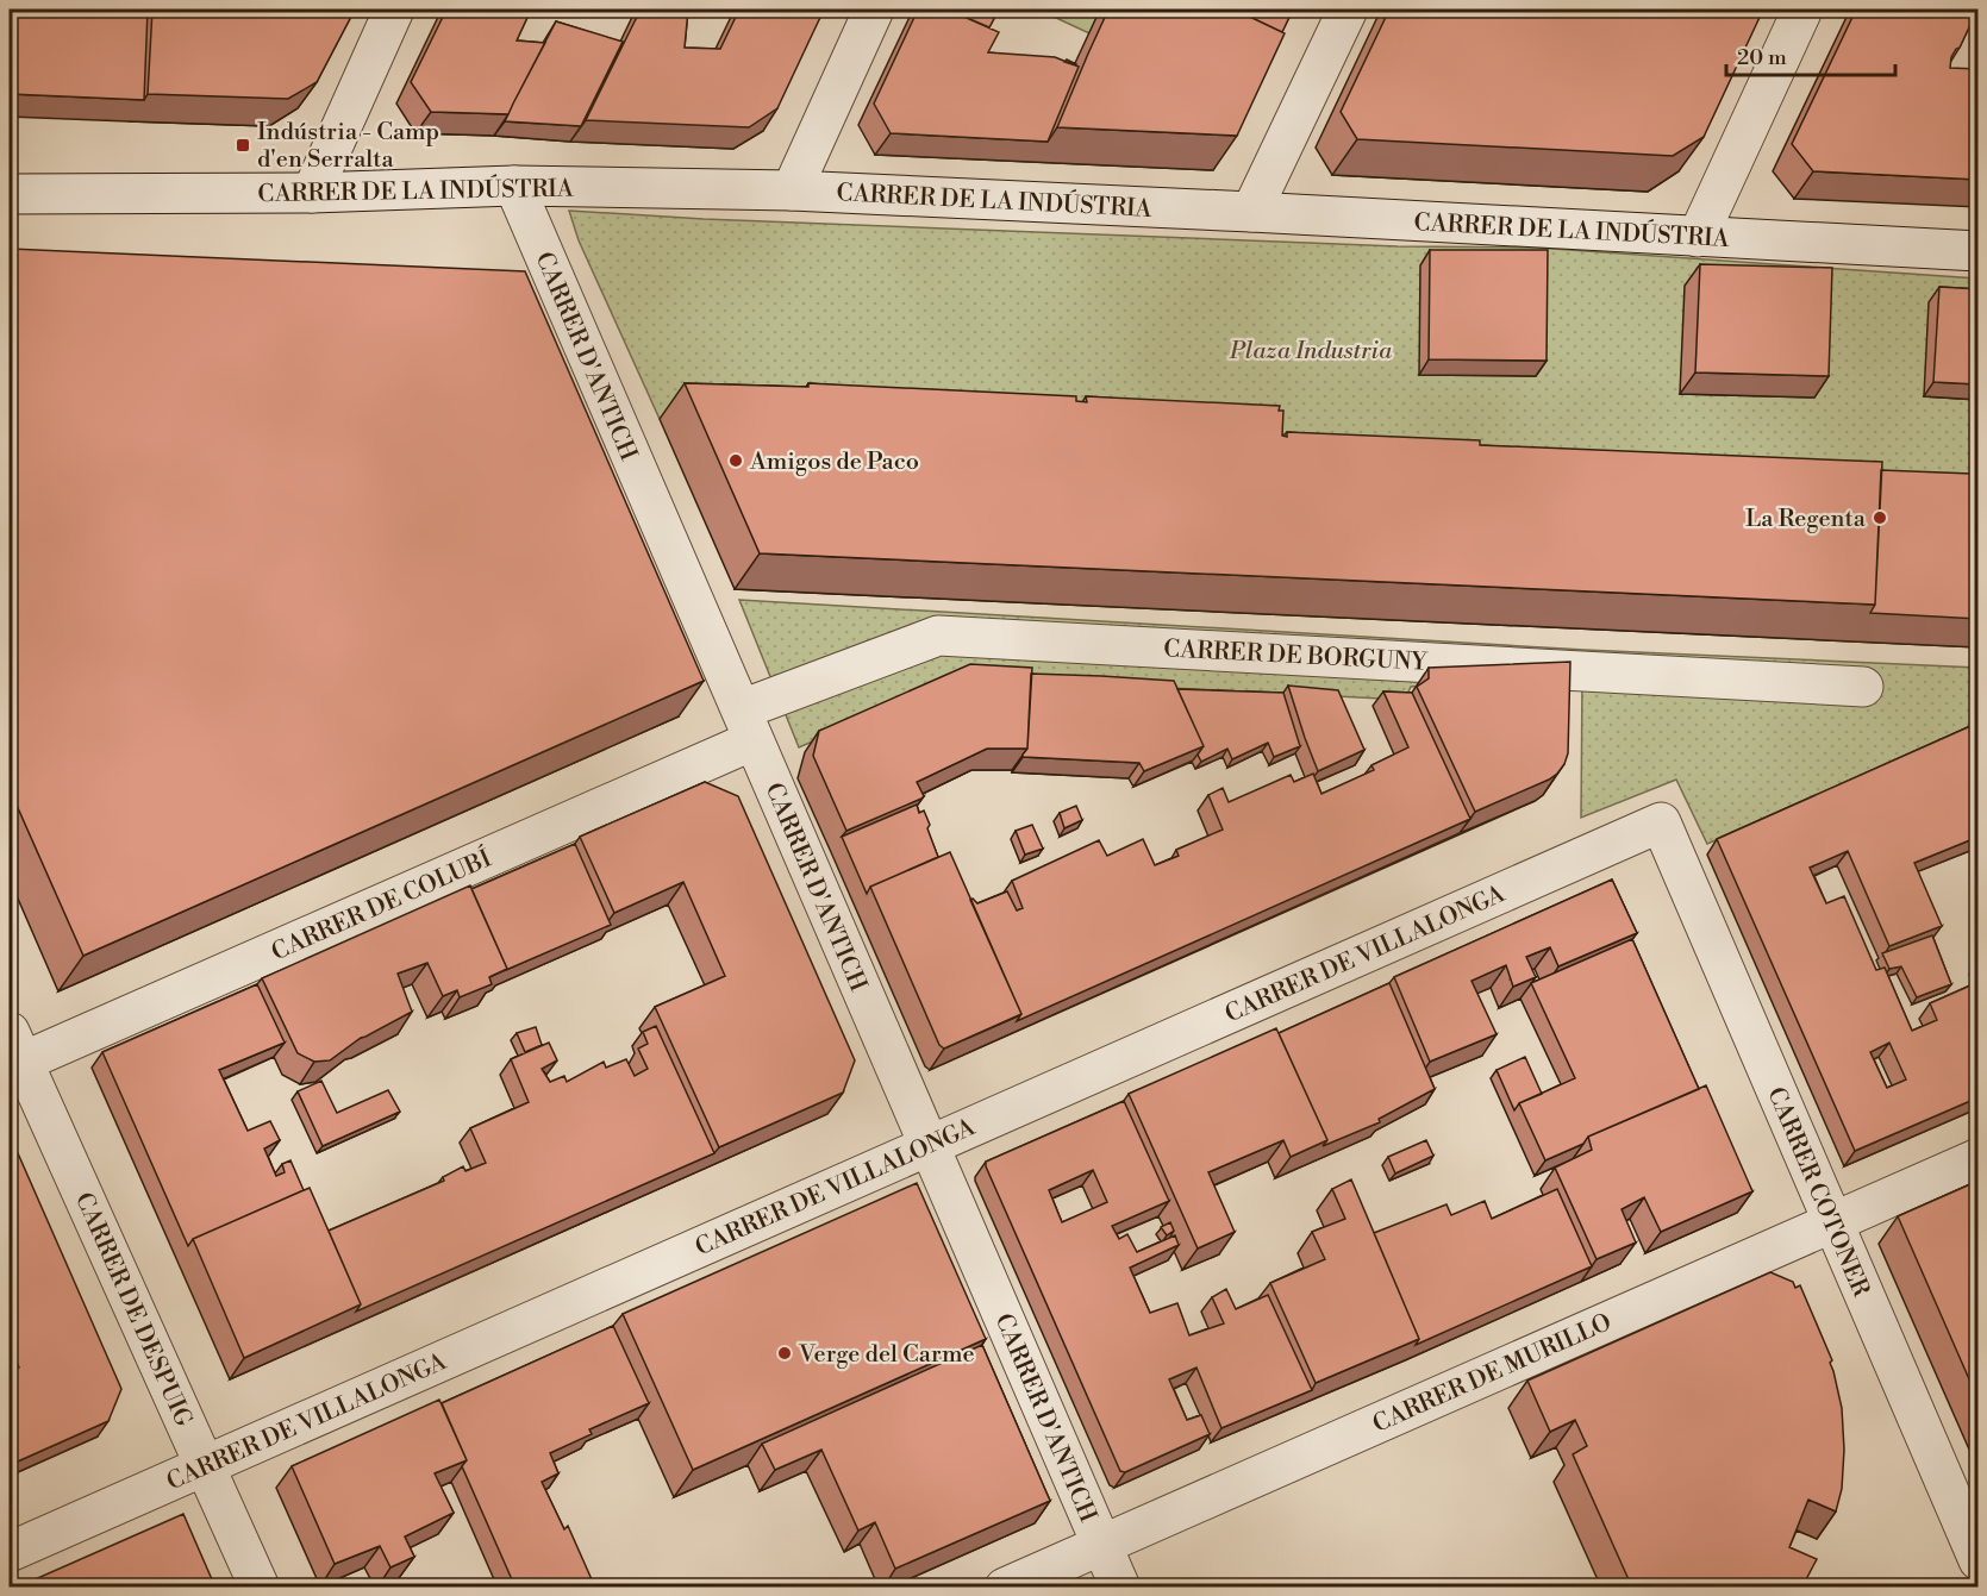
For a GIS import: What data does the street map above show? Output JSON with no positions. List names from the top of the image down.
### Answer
{
  "streets": {
    "street": [
      "CARRER DE LA INDÚSTRIA",
      "CARRER D'ANTICH",
      "CARRER DE BORGUNY",
      "CARRER DE COLUBÍ",
      "CARRER DE VILLALONGA",
      "CARRER COTONER",
      "CARRER DE DESPUIG",
      "CARRER DE MURILLO"
    ]
  },
  "crossings": [
    ["CARRER DE LA INDÚSTRIA", "CARRER D'ANTICH"],
    ["CARRER D'ANTICH", "CARRER DE BORGUNY"],
    ["CARRER D'ANTICH", "CARRER DE COLUBÍ"],
    ["CARRER D'ANTICH", "CARRER DE VILLALONGA"],
    ["CARRER D'ANTICH", "CARRER DE MURILLO"],
    ["CARRER DE BORGUNY", "CARRER DE COLUBÍ"],
    ["CARRER DE COLUBÍ", "CARRER DE DESPUIG"],
    ["CARRER DE VILLALONGA", "CARRER COTONER"],
    ["CARRER DE VILLALONGA", "CARRER DE DESPUIG"],
    ["CARRER COTONER", "CARRER DE MURILLO"]
  ],
  "parks": ["Plaza Industria"],
  "places": {
    "transit": ["Indústria - Camp d'en Serralta"],
    "other": ["Amigos de Paco", "La Regenta", "Verge del Carme"]
  },
  "scale_bar": "20 m"
}
